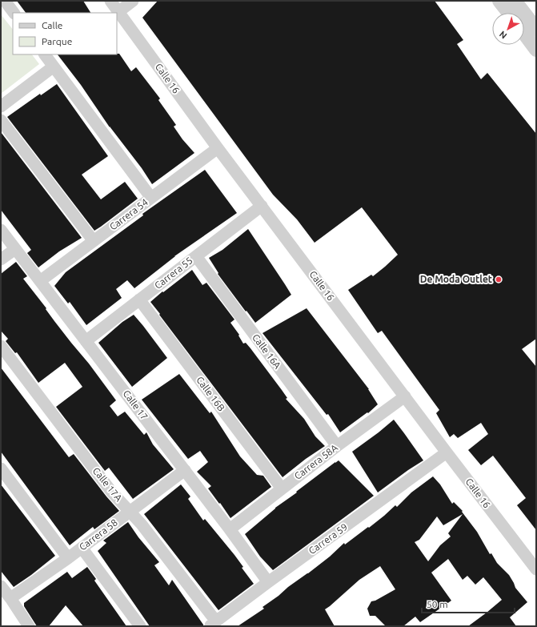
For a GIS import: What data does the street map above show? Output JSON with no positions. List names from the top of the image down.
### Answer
{
  "streets": {
    "street": [
      "Calle 16",
      "Carrera 54",
      "Carrera 55",
      "Calle 16A",
      "Calle 16B",
      "Calle 17",
      "Carrera 58A",
      "Calle 17A",
      "Carrera 58",
      "Carrera 59"
    ]
  },
  "crossings": [
    ["Calle 16", "Carrera 54"],
    ["Calle 16", "Carrera 55"],
    ["Calle 16", "Carrera 58A"],
    ["Calle 16", "Carrera 59"],
    ["Carrera 54", "Calle 17"],
    ["Carrera 55", "Calle 16A"],
    ["Carrera 55", "Calle 16B"],
    ["Carrera 55", "Calle 17"],
    ["Calle 16A", "Carrera 58A"],
    ["Calle 16B", "Carrera 58A"],
    ["Calle 17", "Carrera 58A"],
    ["Calle 17", "Carrera 58"],
    ["Calle 17", "Carrera 59"],
    ["Calle 17A", "Carrera 58"],
    ["Calle 17A", "Carrera 59"]
  ],
  "places": ["De Moda Outlet"],
  "legend": ["Calle", "Parque"],
  "scale_bar": "50 m",
  "north": "bottom left"
}
